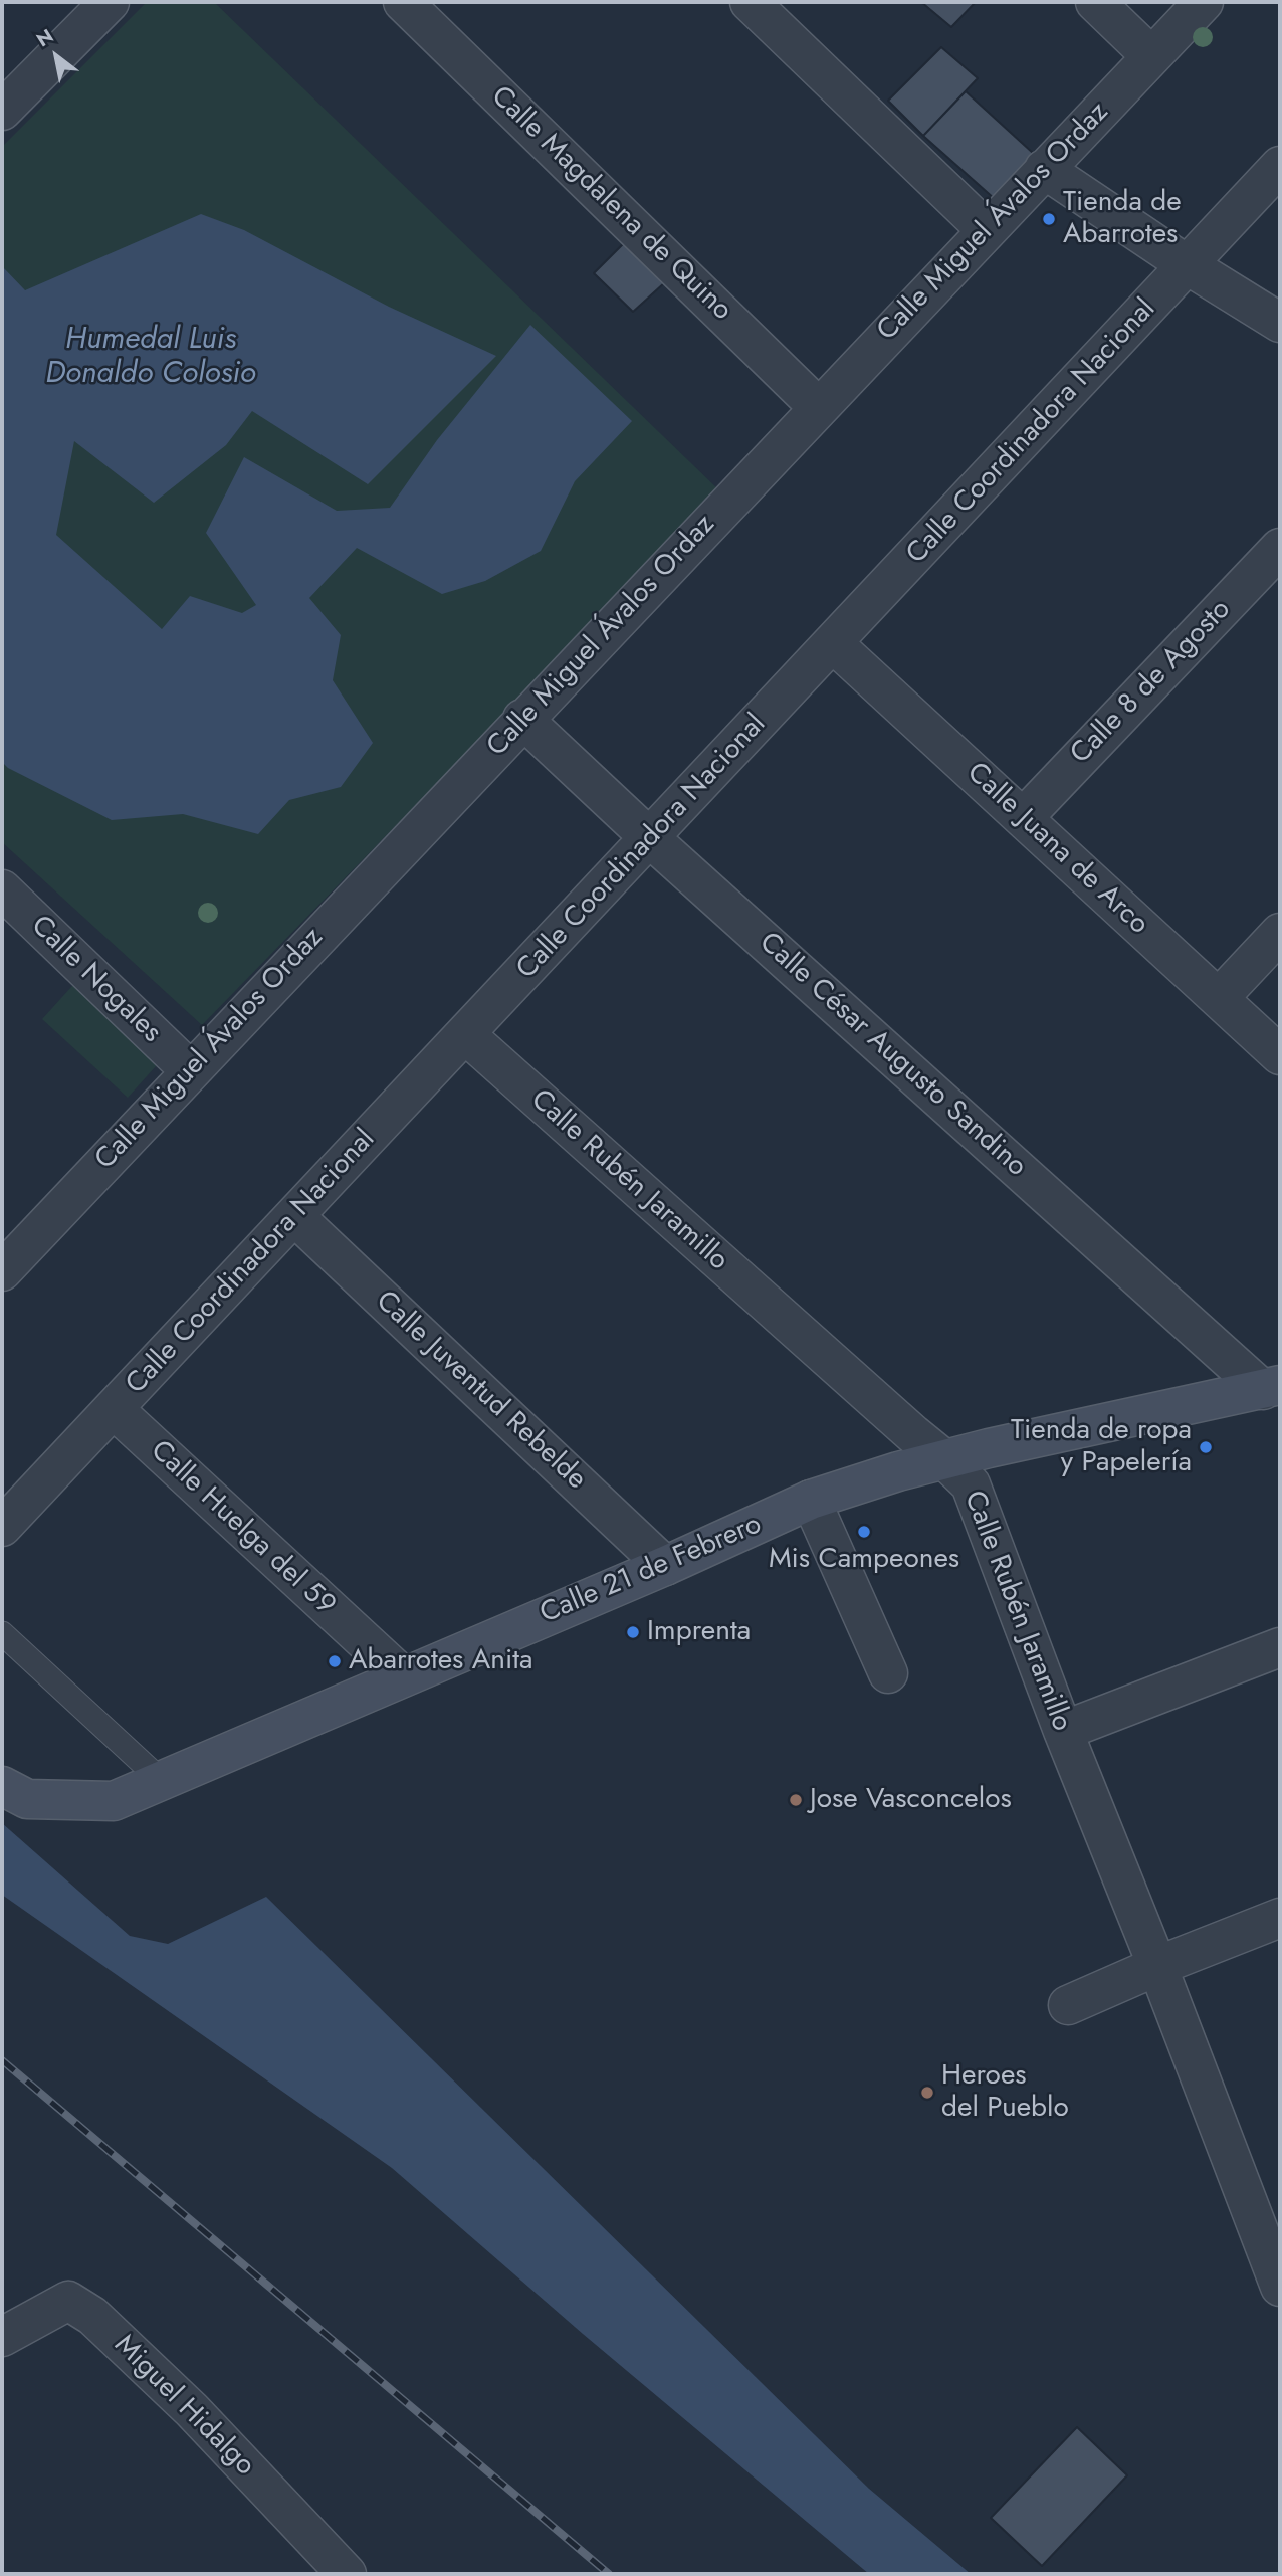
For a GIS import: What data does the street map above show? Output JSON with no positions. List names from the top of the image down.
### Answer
{
  "streets": {
    "street": [
      "Calle Magdalena de Quino",
      "Calle Miguel Ávalos Ordaz",
      "Calle Coordinadora Nacional",
      "Calle 8 de Agosto",
      "Calle Juana de Arco",
      "Calle Nogales",
      "Calle César Augusto Sandino",
      "Calle Rubén Jaramillo",
      "Calle Juventud Rebelde",
      "Calle Huelga del 59",
      "Calle 21 de Febrero",
      "Miguel Hidalgo"
    ]
  },
  "crossings": [
    ["Calle Magdalena de Quino", "Calle Miguel Ávalos Ordaz"],
    ["Calle Miguel Ávalos Ordaz", "Calle Nogales"],
    ["Calle Miguel Ávalos Ordaz", "Calle César Augusto Sandino"],
    ["Calle Coordinadora Nacional", "Calle Juana de Arco"],
    ["Calle Coordinadora Nacional", "Calle César Augusto Sandino"],
    ["Calle Coordinadora Nacional", "Calle Rubén Jaramillo"],
    ["Calle Coordinadora Nacional", "Calle Juventud Rebelde"],
    ["Calle Coordinadora Nacional", "Calle Huelga del 59"],
    ["Calle 8 de Agosto", "Calle Juana de Arco"],
    ["Calle César Augusto Sandino", "Calle 21 de Febrero"],
    ["Calle Rubén Jaramillo", "Calle 21 de Febrero"],
    ["Calle Juventud Rebelde", "Calle 21 de Febrero"],
    ["Calle Huelga del 59", "Calle 21 de Febrero"]
  ],
  "water": ["Humedal Luis Donaldo Colosio"],
  "places": [
    "Tienda de Abarrotes",
    "Tienda de ropa y Papelería",
    "Mis Campeones",
    "Imprenta",
    "Abarrotes Anita",
    "Jose Vasconcelos",
    "Heroes del Pueblo"
  ],
  "north": "top left"
}
